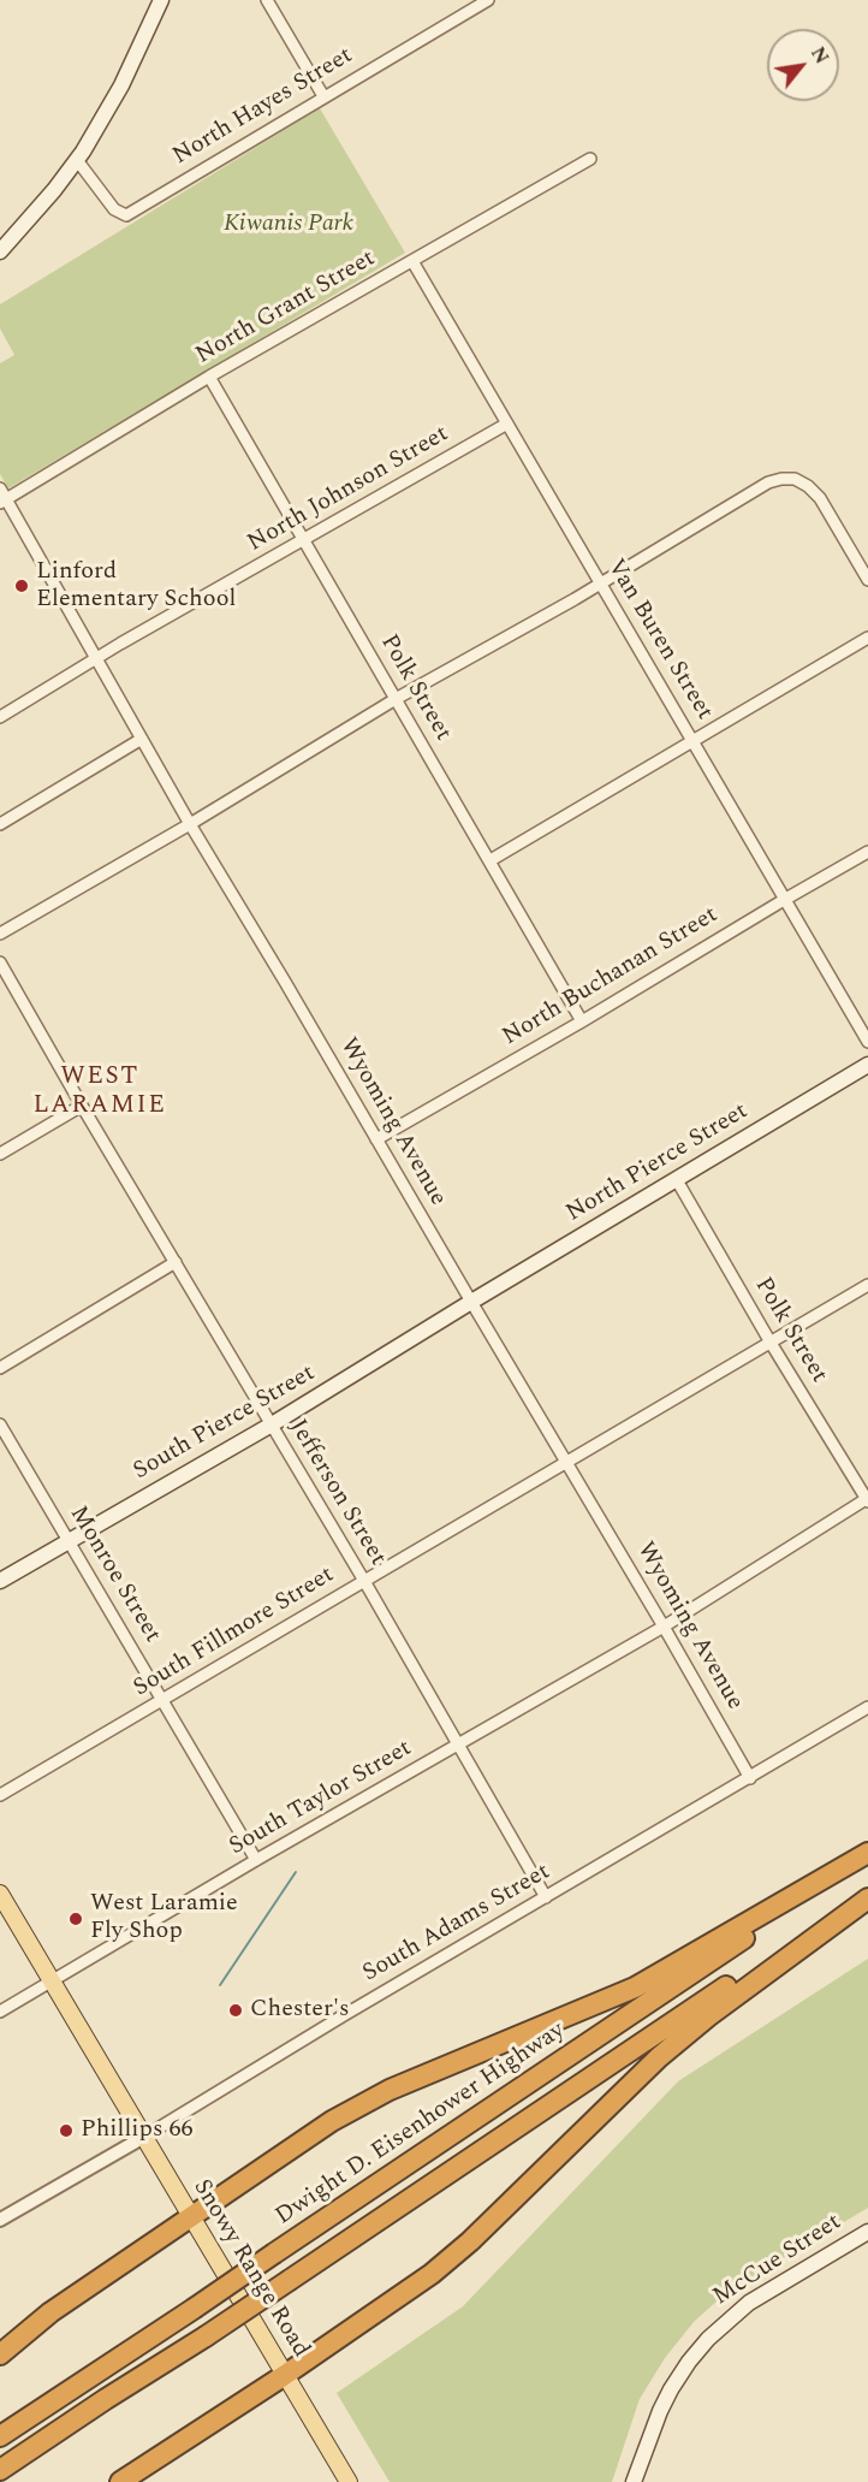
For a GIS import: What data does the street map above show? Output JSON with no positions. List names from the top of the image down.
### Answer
{
  "streets": {
    "highway": ["Dwight D. Eisenhower Highway"],
    "main road": [
      "North Pierce Street",
      "South Pierce Street",
      "McCue Street",
      "Snowy Range Road"
    ],
    "street": [
      "North Hayes Street",
      "North Grant Street",
      "North Johnson Street",
      "Van Buren Street",
      "Polk Street",
      "North Buchanan Street",
      "Wyoming Avenue",
      "Jefferson Street",
      "Monroe Street",
      "South Fillmore Street",
      "South Taylor Street",
      "South Adams Street"
    ]
  },
  "crossings": [
    ["North Grant Street", "Van Buren Street"],
    ["North Grant Street", "Polk Street"],
    ["North Grant Street", "Wyoming Avenue"],
    ["North Johnson Street", "Van Buren Street"],
    ["North Johnson Street", "Polk Street"],
    ["North Johnson Street", "Wyoming Avenue"],
    ["Van Buren Street", "North Buchanan Street"],
    ["Polk Street", "North Buchanan Street"],
    ["Polk Street", "North Pierce Street"],
    ["Polk Street", "South Fillmore Street"],
    ["Polk Street", "South Taylor Street"],
    ["North Buchanan Street", "Wyoming Avenue"],
    ["Wyoming Avenue", "North Pierce Street"],
    ["Wyoming Avenue", "South Pierce Street"],
    ["Wyoming Avenue", "South Fillmore Street"],
    ["Wyoming Avenue", "South Taylor Street"],
    ["Wyoming Avenue", "South Adams Street"],
    ["North Pierce Street", "South Pierce Street"],
    ["South Pierce Street", "Jefferson Street"],
    ["South Pierce Street", "Monroe Street"],
    ["Jefferson Street", "South Fillmore Street"],
    ["Jefferson Street", "South Taylor Street"],
    ["Jefferson Street", "South Adams Street"],
    ["Monroe Street", "South Fillmore Street"],
    ["Monroe Street", "South Taylor Street"],
    ["South Taylor Street", "Snowy Range Road"],
    ["South Adams Street", "Snowy Range Road"]
  ],
  "districts": ["WEST LARAMIE"],
  "parks": ["Kiwanis Park"],
  "places": [
    "Linford Elementary School",
    "West Laramie Fly Shop",
    "Chester's",
    "Phillips 66"
  ],
  "north": "top right"
}
